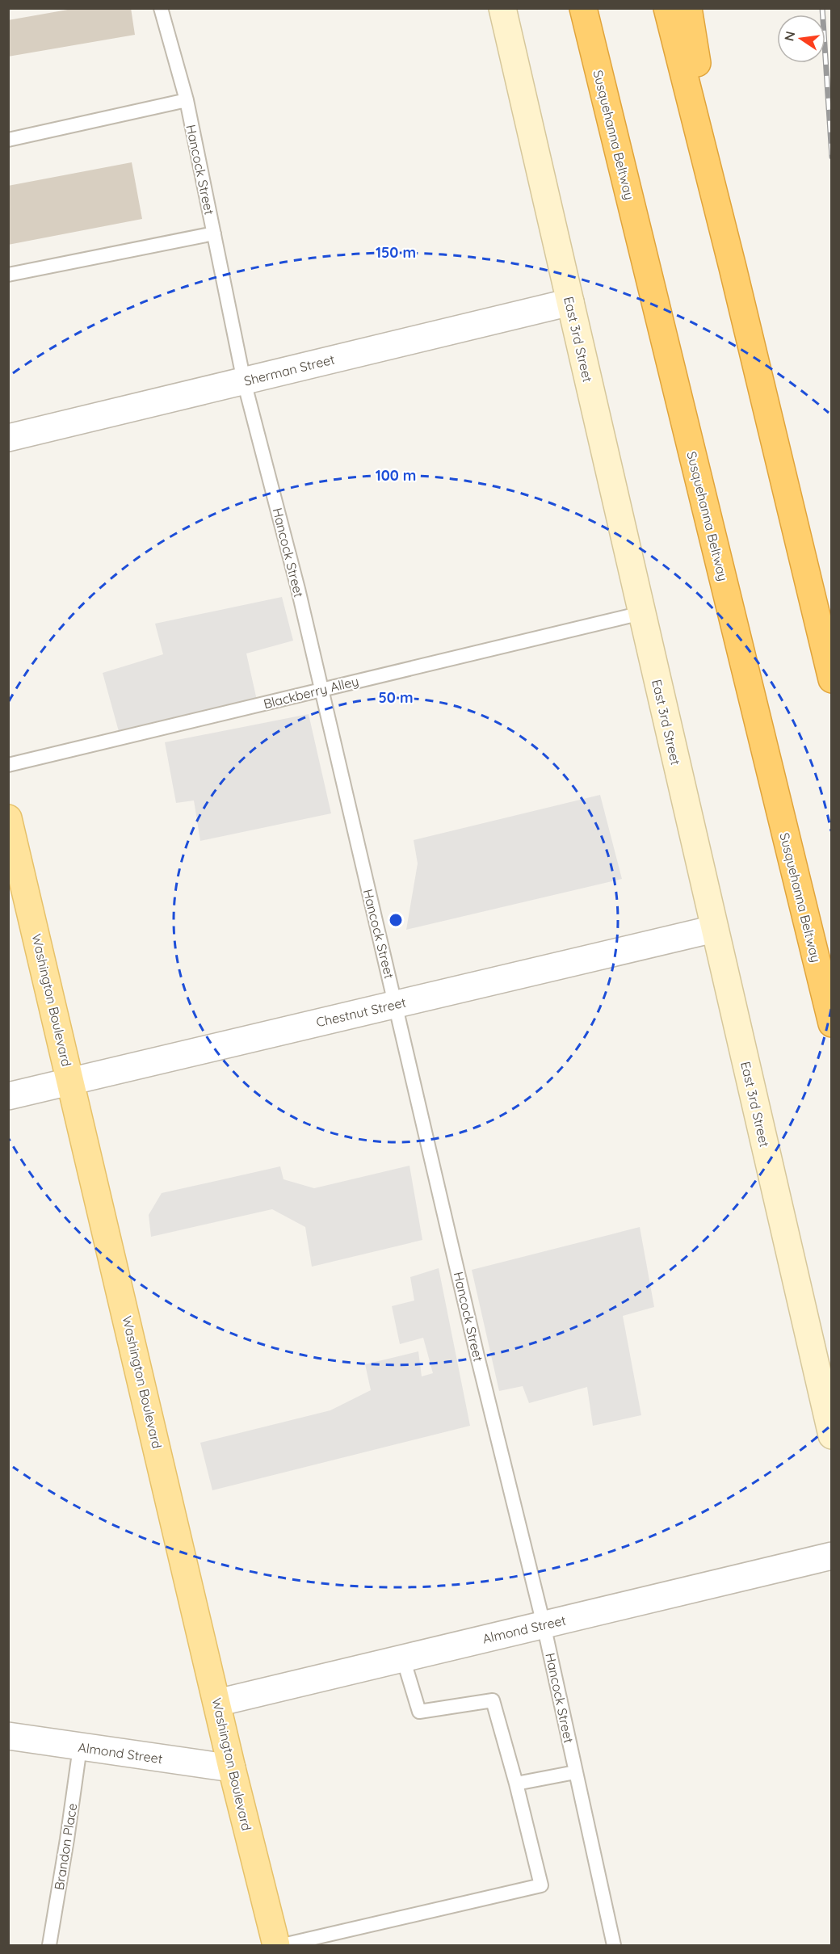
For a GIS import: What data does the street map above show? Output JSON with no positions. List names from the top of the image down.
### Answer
{
  "streets": {
    "highway": ["Susquehanna Beltway"],
    "main road": ["East 3rd Street", "Washington Boulevard"],
    "street": ["Sherman Street", "Chestnut Street", "Almond Street"],
    "lane": ["Hancock Street", "Blackberry Alley", "Brandon Place"]
  },
  "crossings": [
    ["Hancock Street", "Sherman Street"],
    ["Hancock Street", "Blackberry Alley"],
    ["Hancock Street", "Chestnut Street"],
    ["Hancock Street", "Almond Street"],
    ["East 3rd Street", "Sherman Street"],
    ["East 3rd Street", "Blackberry Alley"],
    ["East 3rd Street", "Chestnut Street"],
    ["Washington Boulevard", "Chestnut Street"],
    ["Washington Boulevard", "Almond Street"],
    ["Almond Street", "Brandon Place"]
  ],
  "north": "left",
  "rings": ["150 m", "100 m", "50 m"]
}
